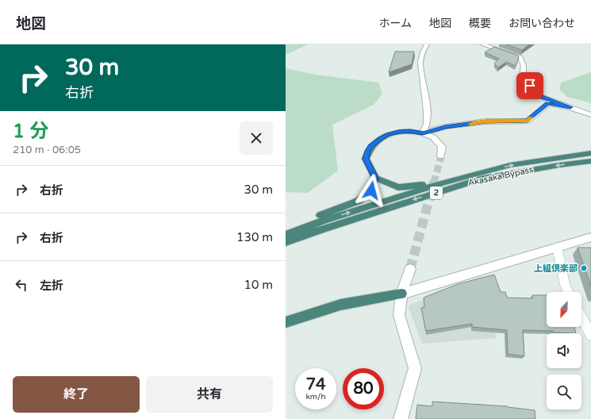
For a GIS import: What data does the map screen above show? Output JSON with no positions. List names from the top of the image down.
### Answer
{
  "streets": {
    "highway": ["Akasaka Bypass", "2"]
  },
  "places": ["上組倶楽部"],
  "north": "bottom left",
  "page": {
    "header": "地図",
    "nav": [
      "ホーム",
      "地図",
      "概要",
      "お問い合わせ"
    ],
    "turn": ["30 m", "右折"],
    "heading": ["1 分", "210 m · 06:05"],
    "list": [
      {
        "name": "右折",
        "value": "30 m"
      },
      {
        "name": "右折",
        "value": "130 m"
      },
      {
        "name": "左折",
        "value": "10 m"
      }
    ],
    "speed": "74 km/h",
    "limit": "80",
    "buttons": ["終了", "共有"]
  }
}
